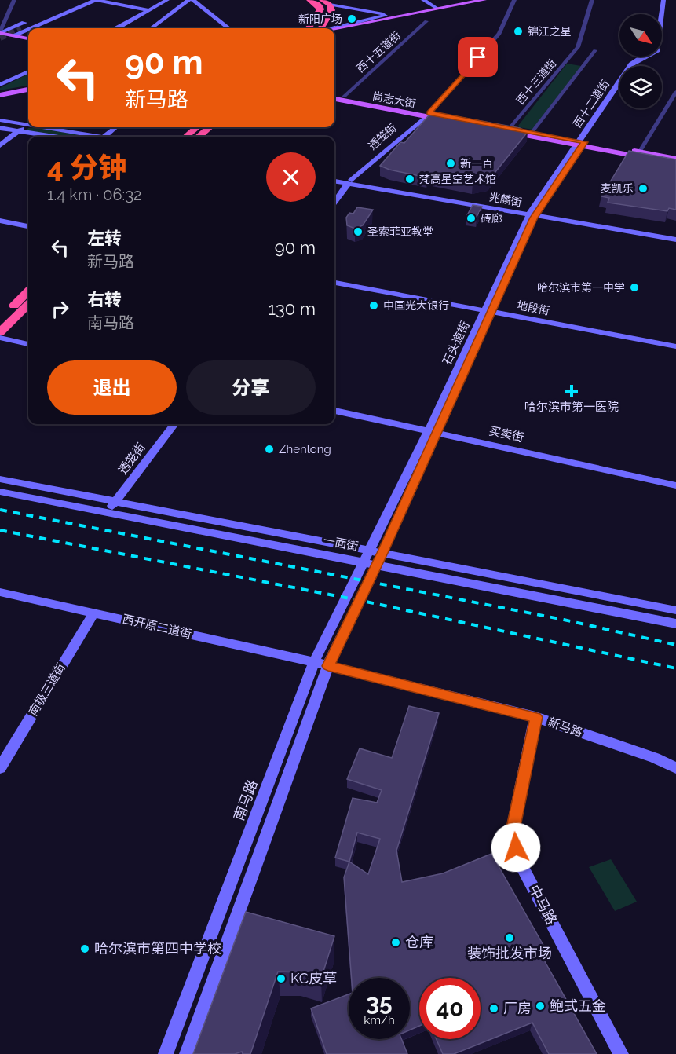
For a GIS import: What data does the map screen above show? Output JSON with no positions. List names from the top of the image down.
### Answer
{
  "streets": {
    "main road": [
      "尚志大街",
      "西十二道街",
      "透笼街",
      "兆麟街",
      "地段街",
      "石头道街",
      "买卖街",
      "一面街",
      "西开原二道街",
      "南极三道街",
      "新马路",
      "南马路",
      "中马路"
    ],
    "street": ["西十五道街", "西十三道街"]
  },
  "crossings": [
    ["西十五道街", "尚志大街"],
    ["尚志大街", "透笼街"],
    ["西十二道街", "石头道街"],
    ["透笼街", "兆麟街"],
    ["透笼街", "一面街"],
    ["兆麟街", "石头道街"],
    ["地段街", "石头道街"],
    ["石头道街", "买卖街"],
    ["石头道街", "一面街"],
    ["石头道街", "南马路"],
    ["一面街", "南马路"],
    ["西开原二道街", "南极三道街"],
    ["西开原二道街", "新马路"],
    ["西开原二道街", "南马路"],
    ["新马路", "南马路"],
    ["新马路", "中马路"]
  ],
  "places": {
    "other": [
      "新阳广场",
      "锦江之星",
      "新一百",
      "梵高星空艺术馆",
      "麦凯乐",
      "砖廊",
      "圣索菲亚教堂",
      "哈尔滨市第一中学",
      "中国光大银行",
      "Zhenlong",
      "装饰批发市场",
      "仓库",
      "哈尔滨市第四中学校",
      "KC皮草",
      "鲍式五金",
      "厂房"
    ],
    "health": ["哈尔滨市第一医院"]
  },
  "north": "bottom right",
  "page": {
    "turn": ["90 m", "新马路"],
    "heading": ["4 分钟", "1.4 km · 06:32"],
    "list": [
      {
        "name": "左转",
        "note": "新马路",
        "value": "90 m"
      },
      {
        "name": "右转",
        "note": "南马路",
        "value": "130 m"
      }
    ],
    "buttons": ["退出", "分享"],
    "speed": "35 km/h",
    "limit": "40"
  }
}
